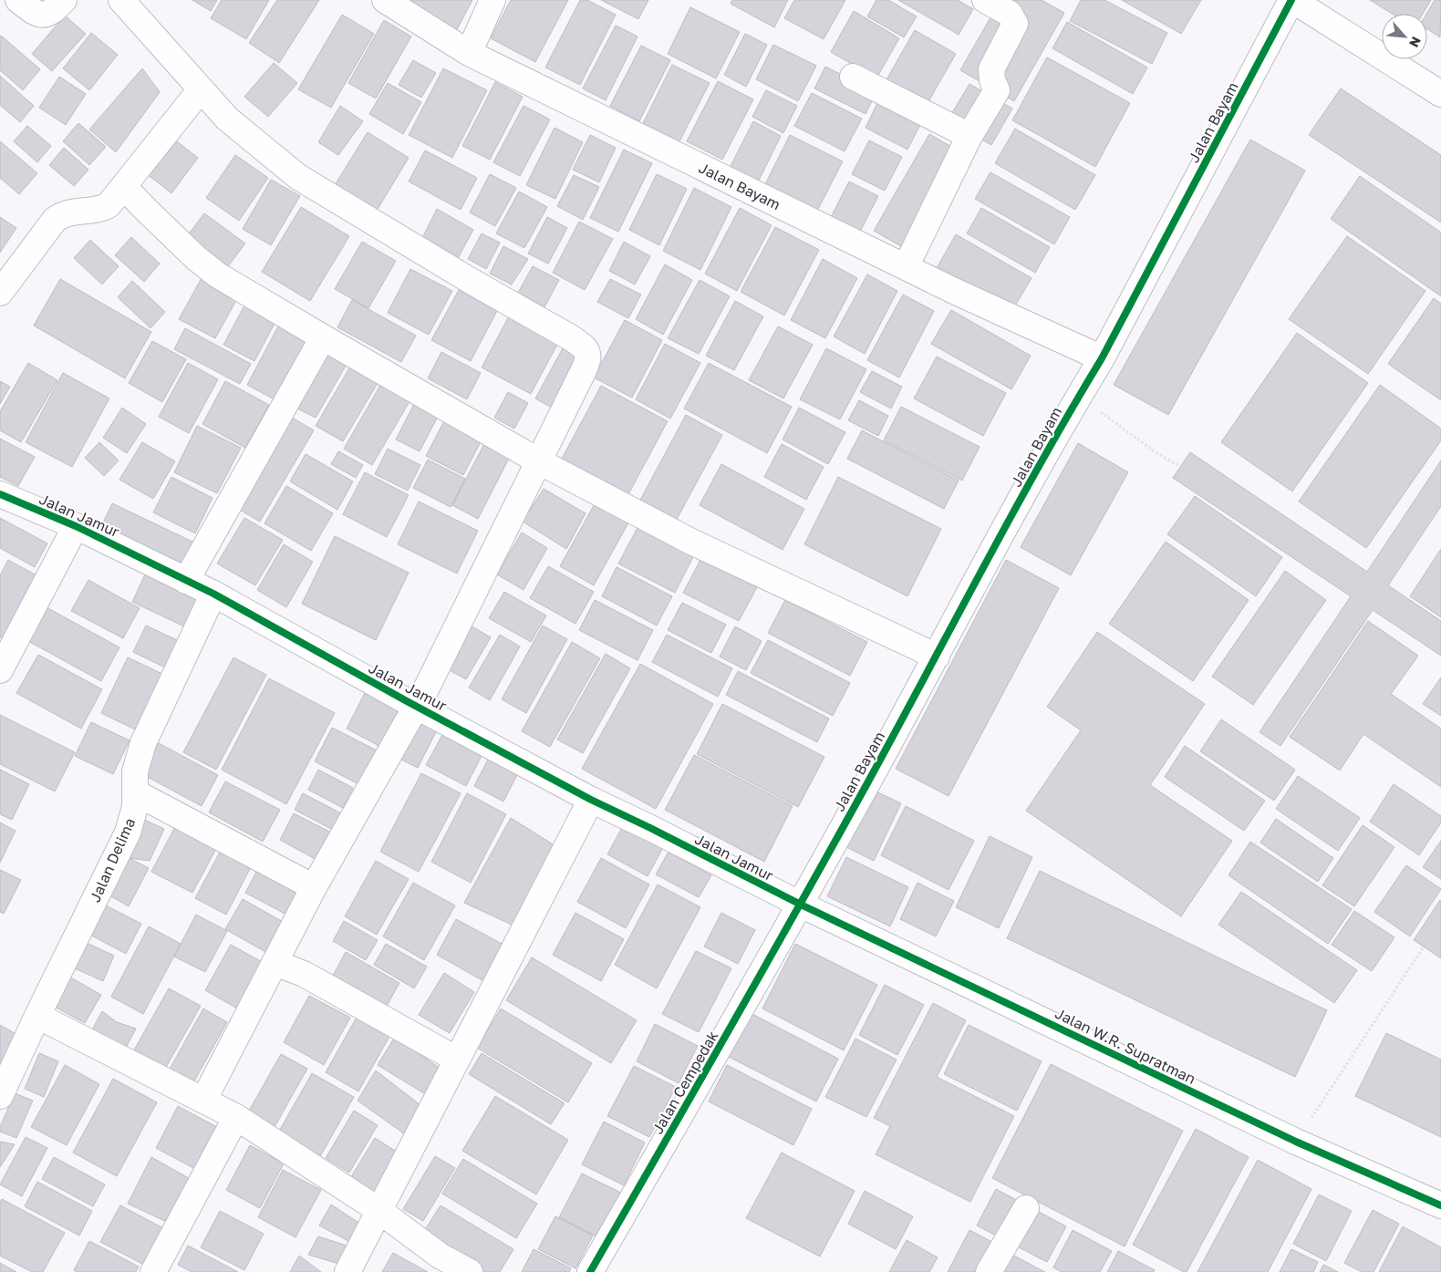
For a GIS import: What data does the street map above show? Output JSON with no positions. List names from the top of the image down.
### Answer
{
  "streets": {
    "street": [
      "Jalan Bayam",
      "Jalan Jamur",
      "Jalan Delima",
      "Jalan W.R. Supratman",
      "Jalan Cempedak"
    ]
  },
  "crossings": [
    ["Jalan Bayam", "Jalan Jamur"],
    ["Jalan Bayam", "Jalan W.R. Supratman"],
    ["Jalan Bayam", "Jalan Cempedak"],
    ["Jalan Jamur", "Jalan Delima"],
    ["Jalan Jamur", "Jalan W.R. Supratman"],
    ["Jalan Jamur", "Jalan Cempedak"],
    ["Jalan W.R. Supratman", "Jalan Cempedak"]
  ],
  "north": "bottom right"
}
